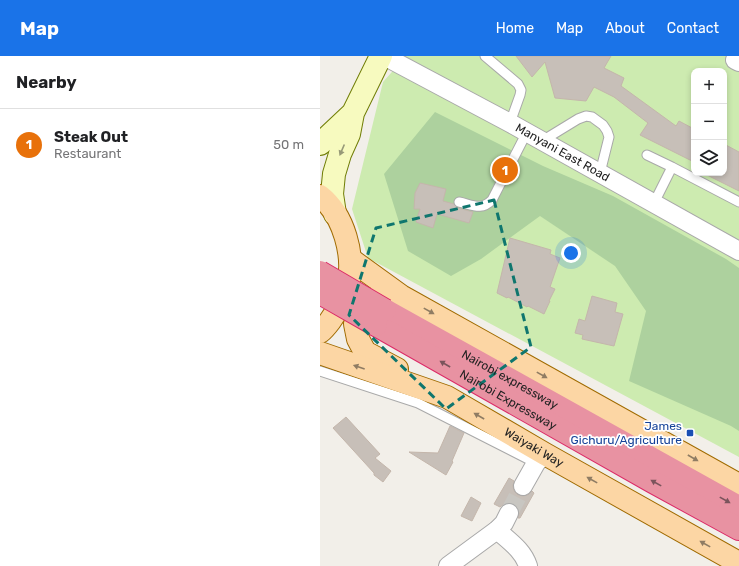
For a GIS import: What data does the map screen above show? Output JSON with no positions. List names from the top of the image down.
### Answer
{
  "streets": {
    "highway": ["Nairobi expressway", "Nairobi Expressway"],
    "main road": ["Waiyaki Way"],
    "street": ["Manyani East Road"]
  },
  "one_way": ["Nairobi expressway", "Nairobi Expressway"],
  "places": {
    "transit": ["James Gichuru/Agriculture"]
  },
  "page": {
    "header": "Map",
    "nav": [
      "Home",
      "Map",
      "About",
      "Contact"
    ],
    "heading": "Nearby",
    "map_buttons": ["+", "−"],
    "list": [
      {
        "mark": "1",
        "name": "Steak Out",
        "note": "Restaurant",
        "value": "50 m"
      }
    ],
    "pins": "1"
  }
}
